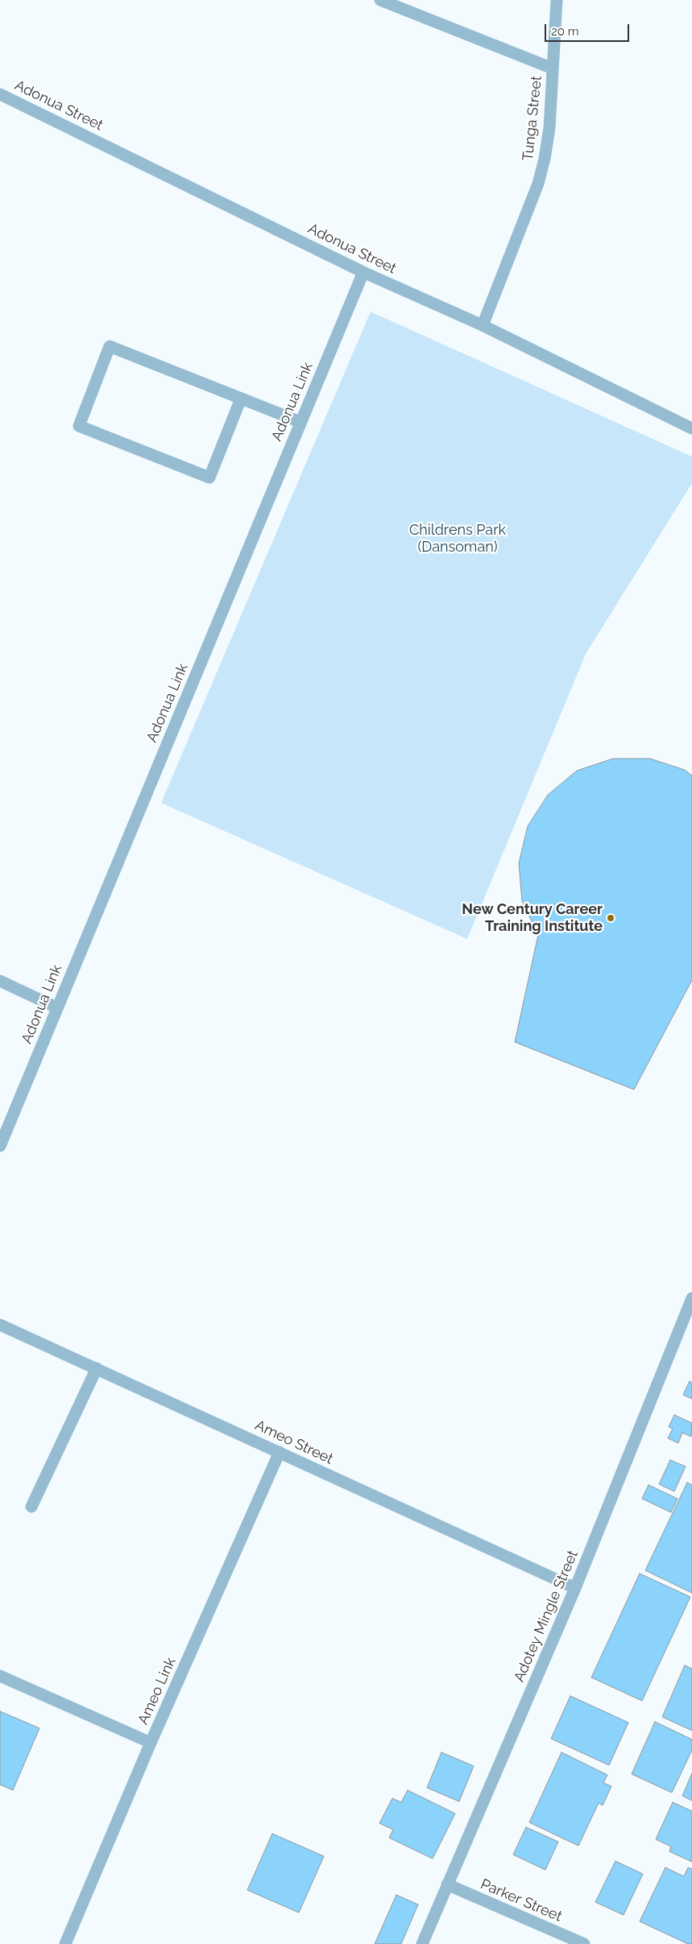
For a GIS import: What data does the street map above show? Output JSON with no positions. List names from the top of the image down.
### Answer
{
  "streets": {
    "street": [
      "Adonua Street",
      "Tunga Street",
      "Adonua Link",
      "Ameo Street",
      "Adotey Mingle Street",
      "Ameo Link",
      "Parker Street"
    ]
  },
  "crossings": [
    ["Adonua Street", "Tunga Street"],
    ["Adonua Street", "Adonua Link"],
    ["Ameo Street", "Adotey Mingle Street"],
    ["Ameo Street", "Ameo Link"],
    ["Adotey Mingle Street", "Parker Street"]
  ],
  "parks": ["Childrens Park (Dansoman)"],
  "places": ["New Century Career Training Institute"],
  "scale_bar": "20 m"
}
